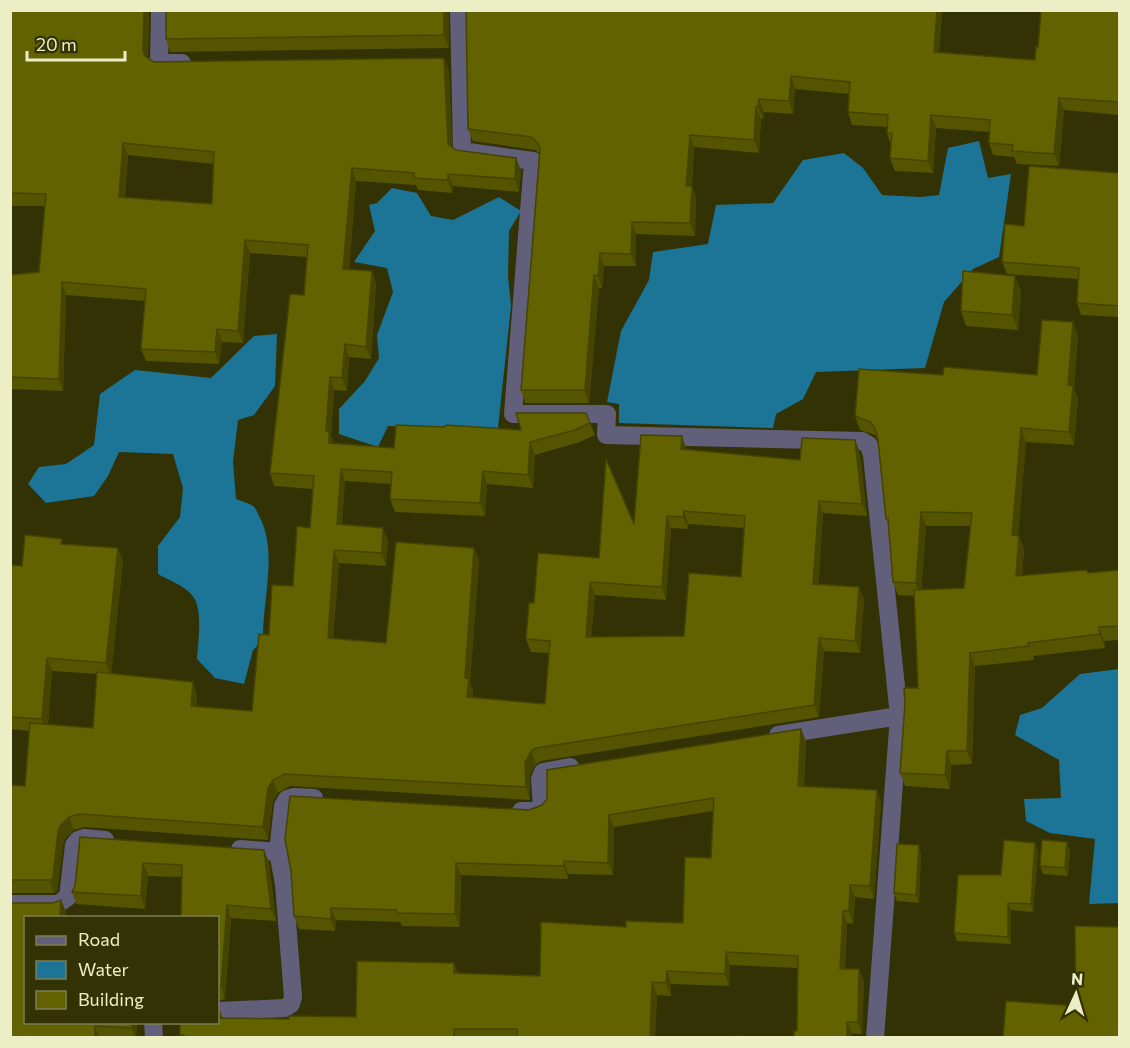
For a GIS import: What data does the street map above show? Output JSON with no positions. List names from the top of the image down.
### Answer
{
  "legend": ["Road", "Water", "Building"],
  "scale_bar": "20 m",
  "north": "top"
}
